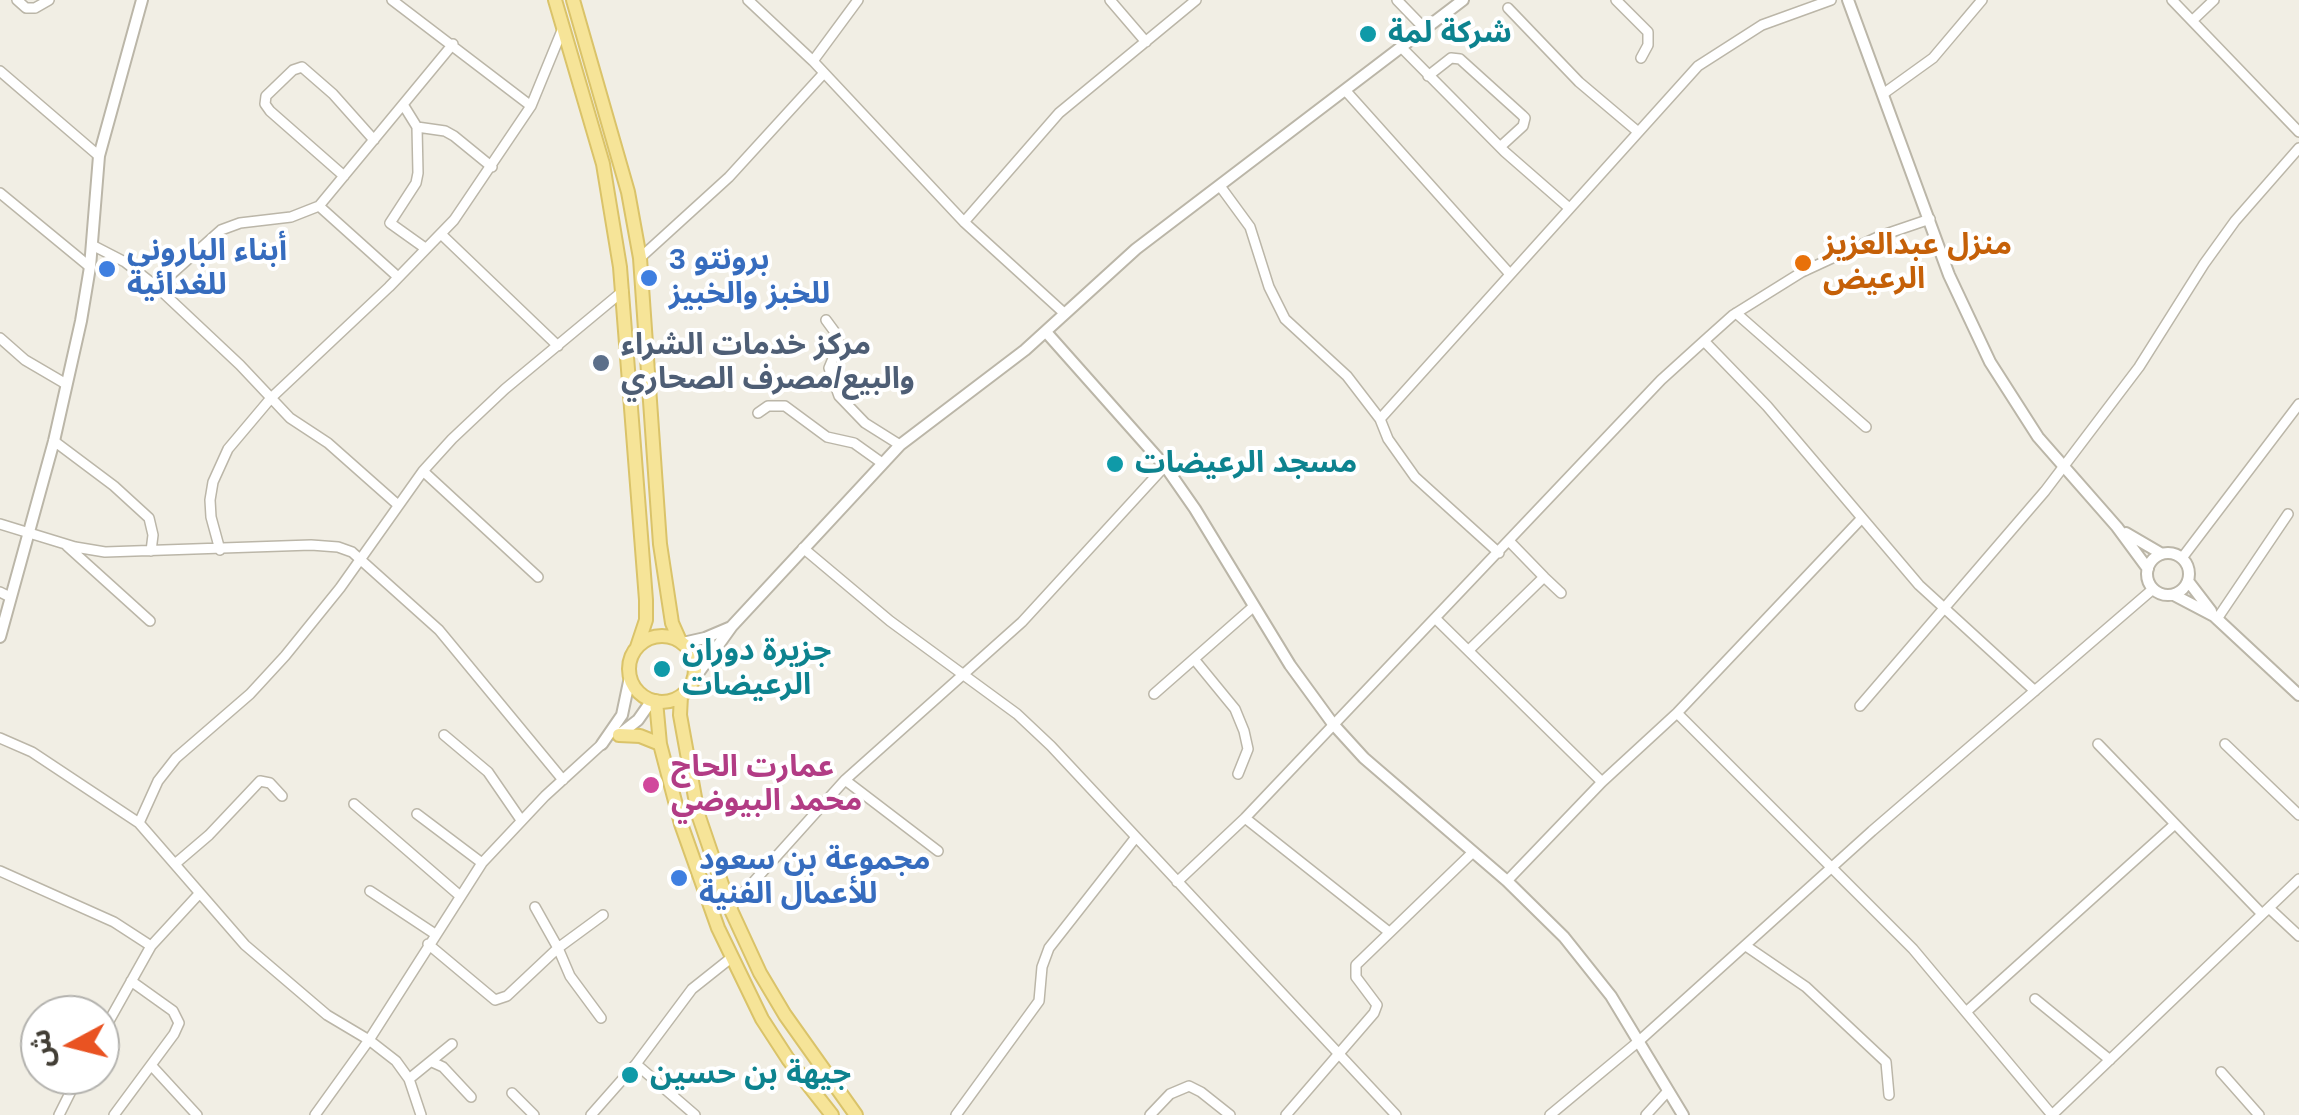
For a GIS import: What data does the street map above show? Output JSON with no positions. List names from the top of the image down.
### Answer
{
  "places": [
    "شركة لمة",
    "منزل عبدالعزيز الرعيض",
    "أبناء البارونى للغدائية",
    "برونتو 3 للخبز والخبيز",
    "مركز خدمات الشراء والبيع/مصرف الصحاري",
    "مسجد الرعيضات",
    "جزيرة دوران الرعيضات",
    "عمارت الحاج محمد البيوضي",
    "مجموعة بن سعود للأعمال الفنية",
    "جيهة بن حسين"
  ],
  "north": "left"
}
